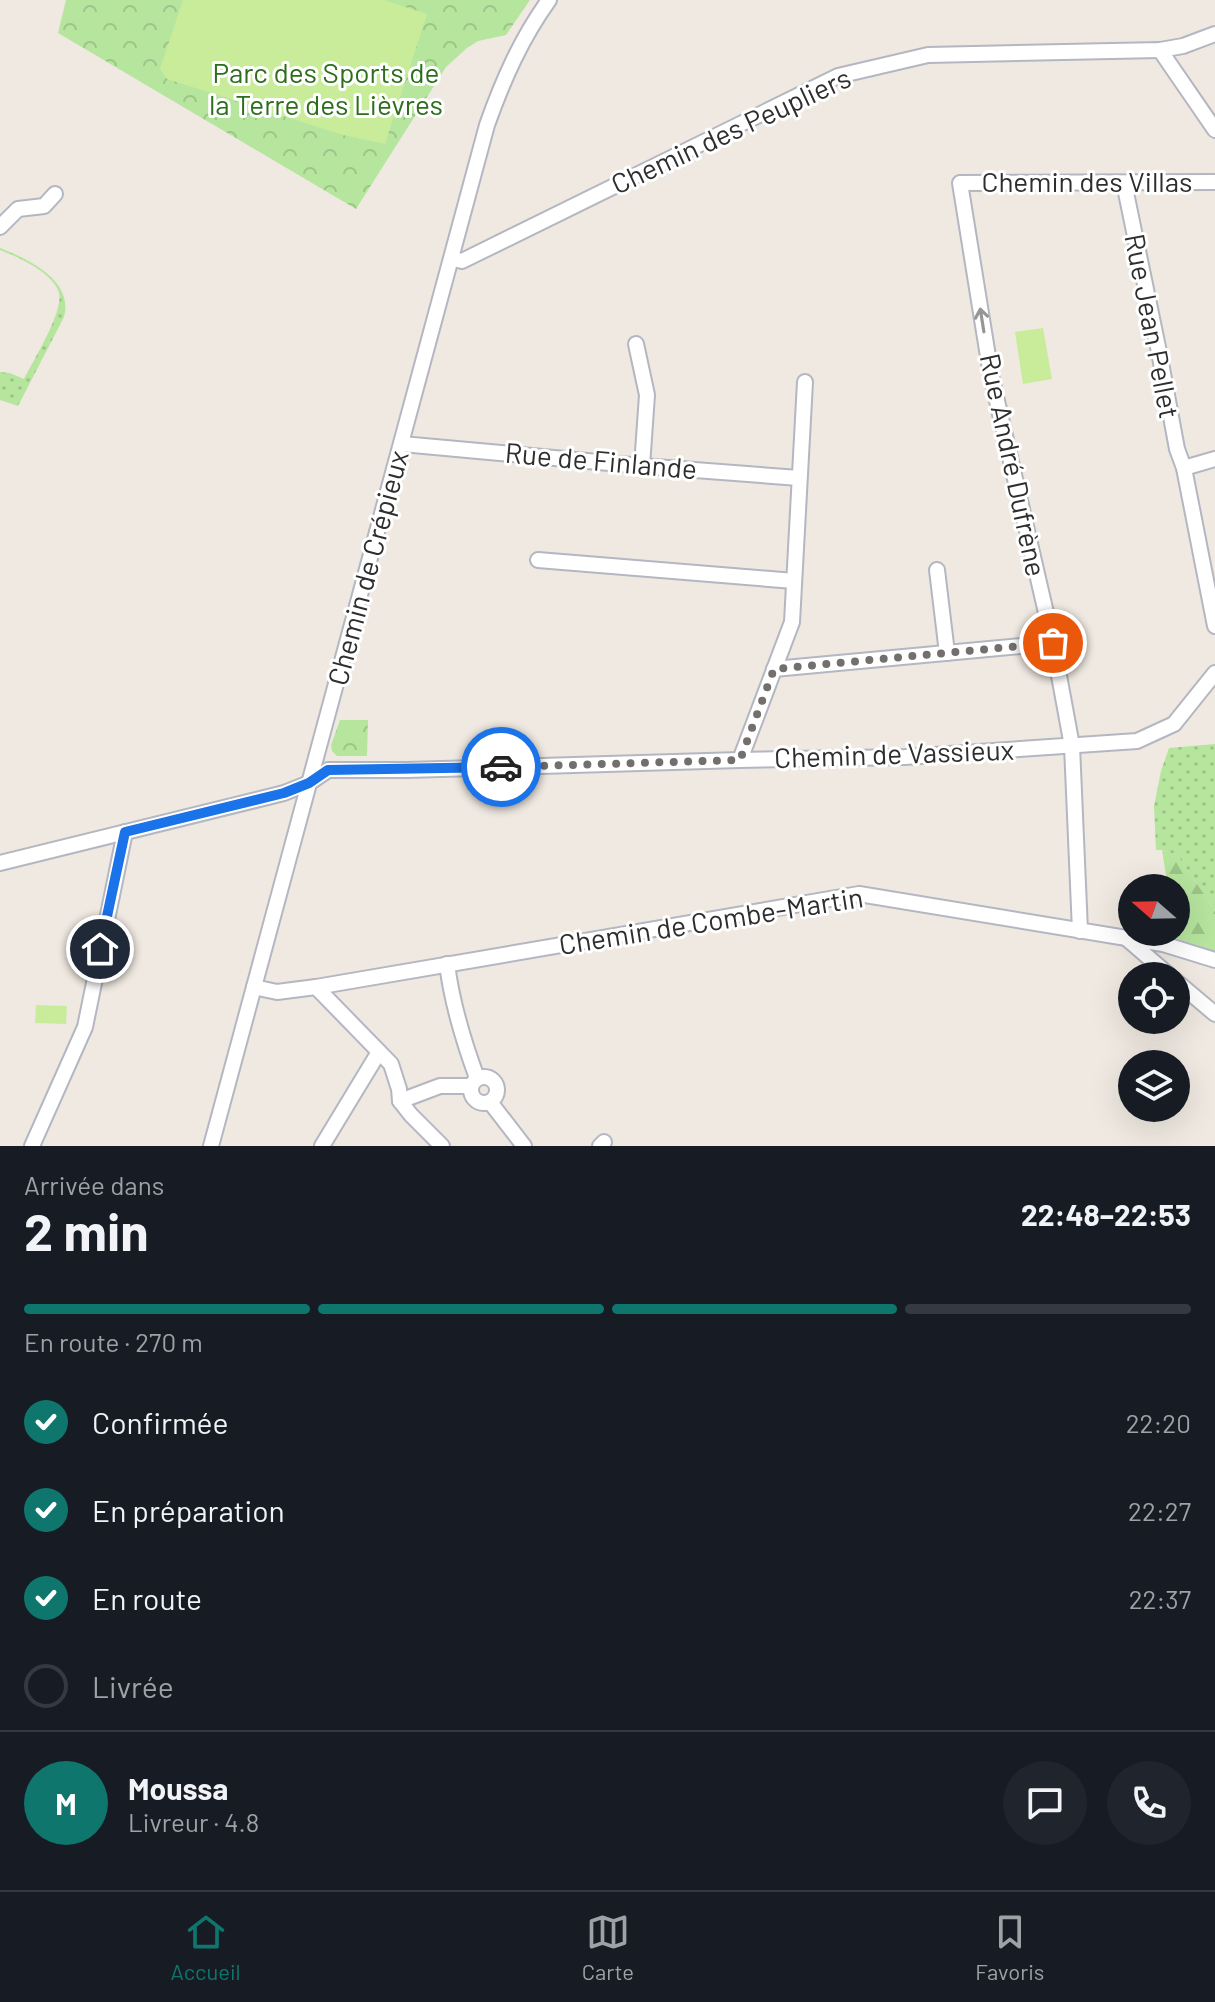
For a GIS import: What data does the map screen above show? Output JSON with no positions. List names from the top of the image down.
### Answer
{
  "streets": {
    "street": [
      "Chemin des Peupliers",
      "Chemin des Villas",
      "Rue Jean Pellet",
      "Rue de Finlande",
      "Rue André Dufrène",
      "Chemin de Crépieux",
      "Chemin de Vassieux",
      "Chemin de Combe-Martin"
    ]
  },
  "crossings": [
    ["Chemin des Peupliers", "Chemin de Crépieux"],
    ["Chemin des Villas", "Rue Jean Pellet"],
    ["Chemin des Villas", "Rue André Dufrène"],
    ["Rue de Finlande", "Chemin de Crépieux"],
    ["Rue André Dufrène", "Chemin de Vassieux"],
    ["Rue André Dufrène", "Chemin de Combe-Martin"],
    ["Chemin de Crépieux", "Chemin de Vassieux"],
    ["Chemin de Crépieux", "Chemin de Combe-Martin"]
  ],
  "one_way": ["Rue André Dufrène"],
  "parks": ["Parc des Sports de la Terre des Lièvres"],
  "north": "left",
  "page": {
    "heading": ["2 min", "Arrivée dans", "22:48–22:53"],
    "panel": ["Moussa", "Livreur · 4.8"],
    "bar": "En route · 270 m",
    "list": [
      ["Confirmée", "22:20"],
      ["En préparation", "22:27"],
      ["En route", "22:37"],
      "Livrée"
    ],
    "round": "M",
    "tabs": ["Accueil", "Carte", "Favoris"]
  }
}
